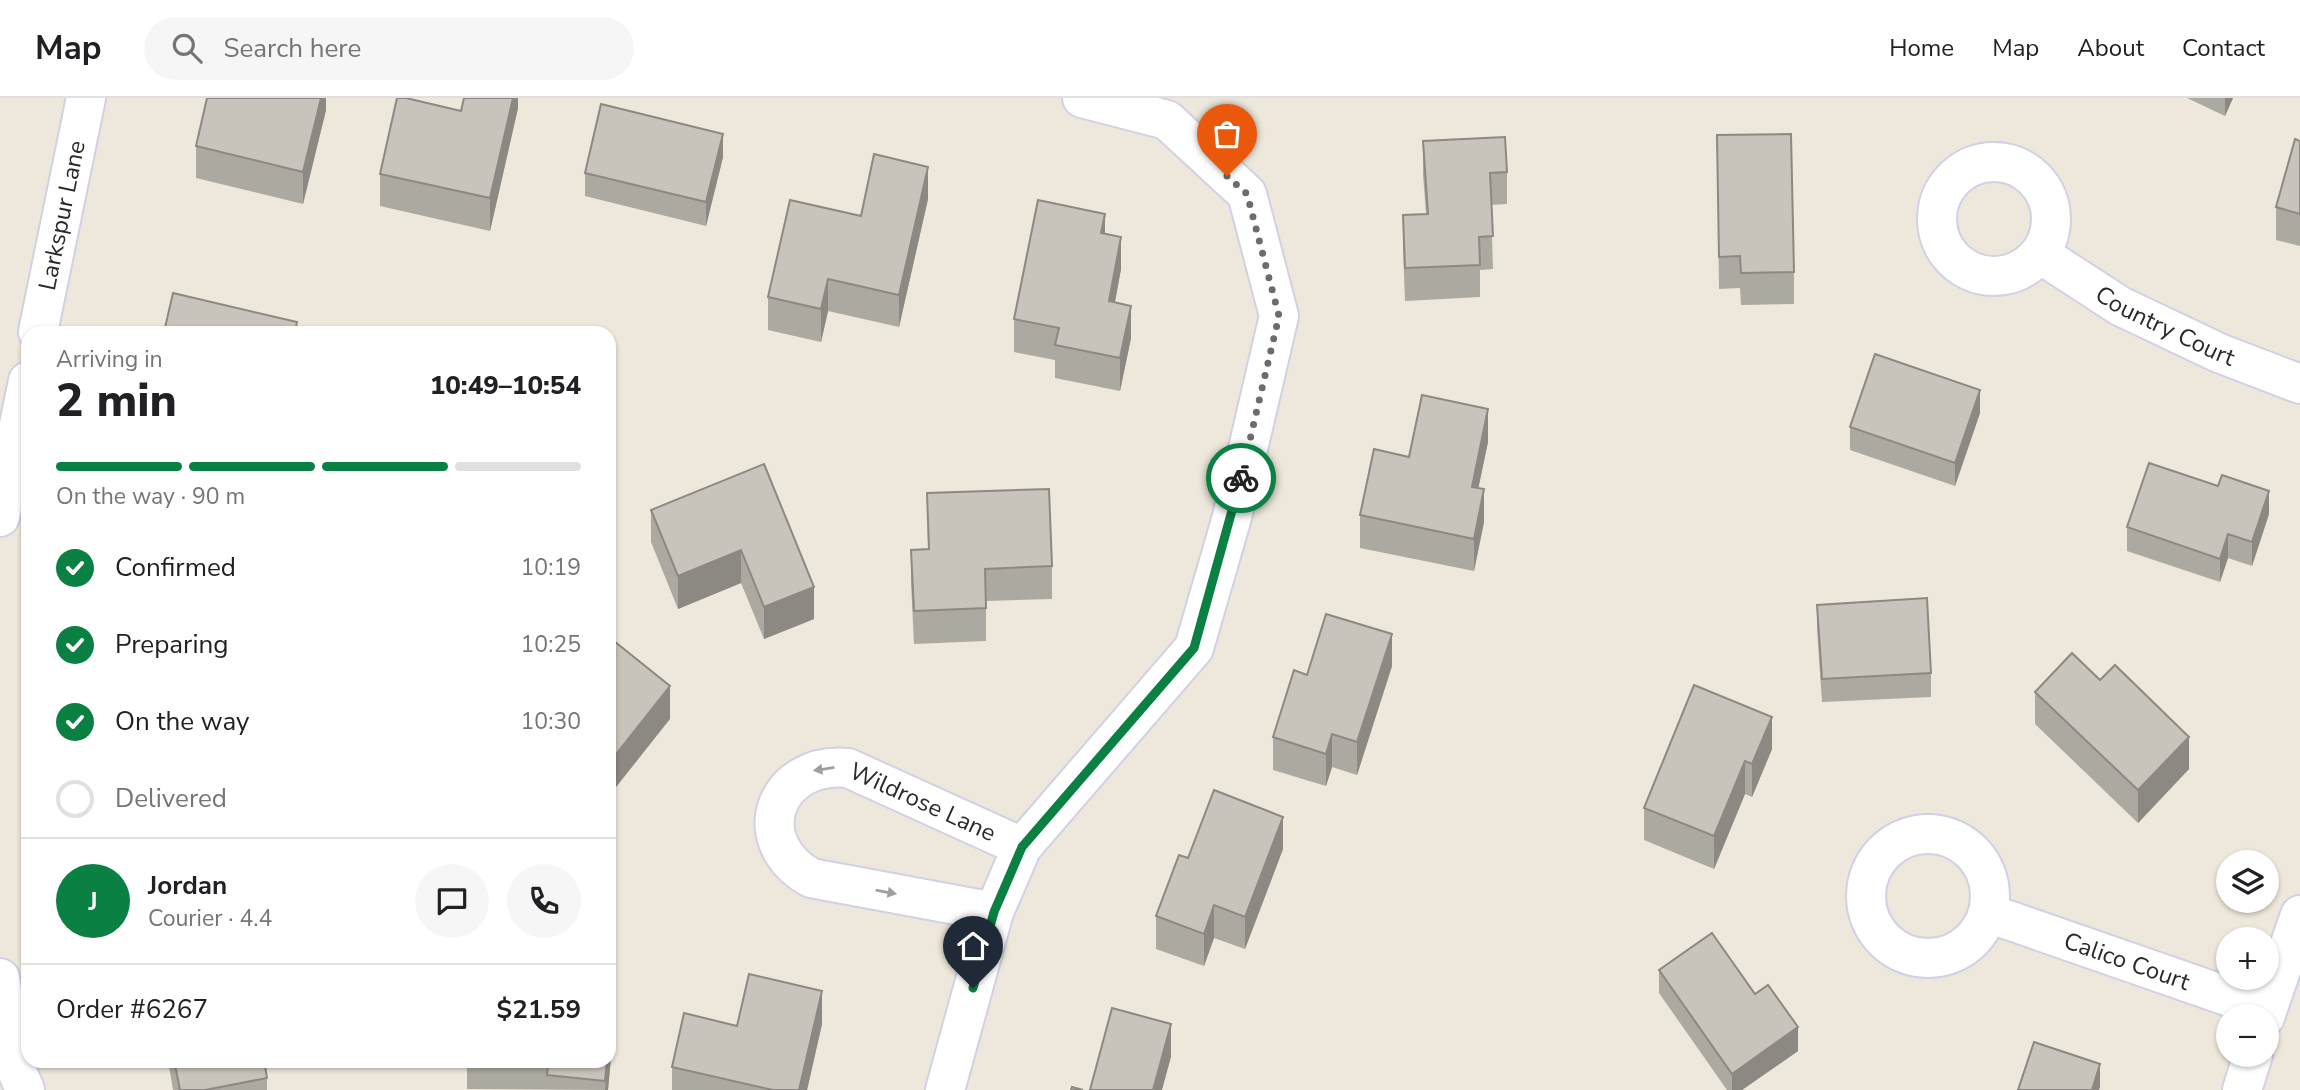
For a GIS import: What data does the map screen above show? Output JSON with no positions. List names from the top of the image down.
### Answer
{
  "streets": {
    "street": [
      "Larkspur Lane",
      "Country Court",
      "Wildrose Lane",
      "Calico Court"
    ]
  },
  "page": {
    "header": "Map",
    "search": "Search here",
    "nav": [
      "Home",
      "Map",
      "About",
      "Contact"
    ],
    "heading": ["2 min", "Arriving in", "10:49–10:54"],
    "panel": [
      "Jordan",
      "Courier · 4.4",
      "Order #6267",
      "$21.59"
    ],
    "bar": "On the way · 90 m",
    "list": [
      ["Confirmed", "10:19"],
      ["Preparing", "10:25"],
      ["On the way", "10:30"],
      "Delivered"
    ],
    "map_buttons": ["+", "−"],
    "round": "J"
  }
}
